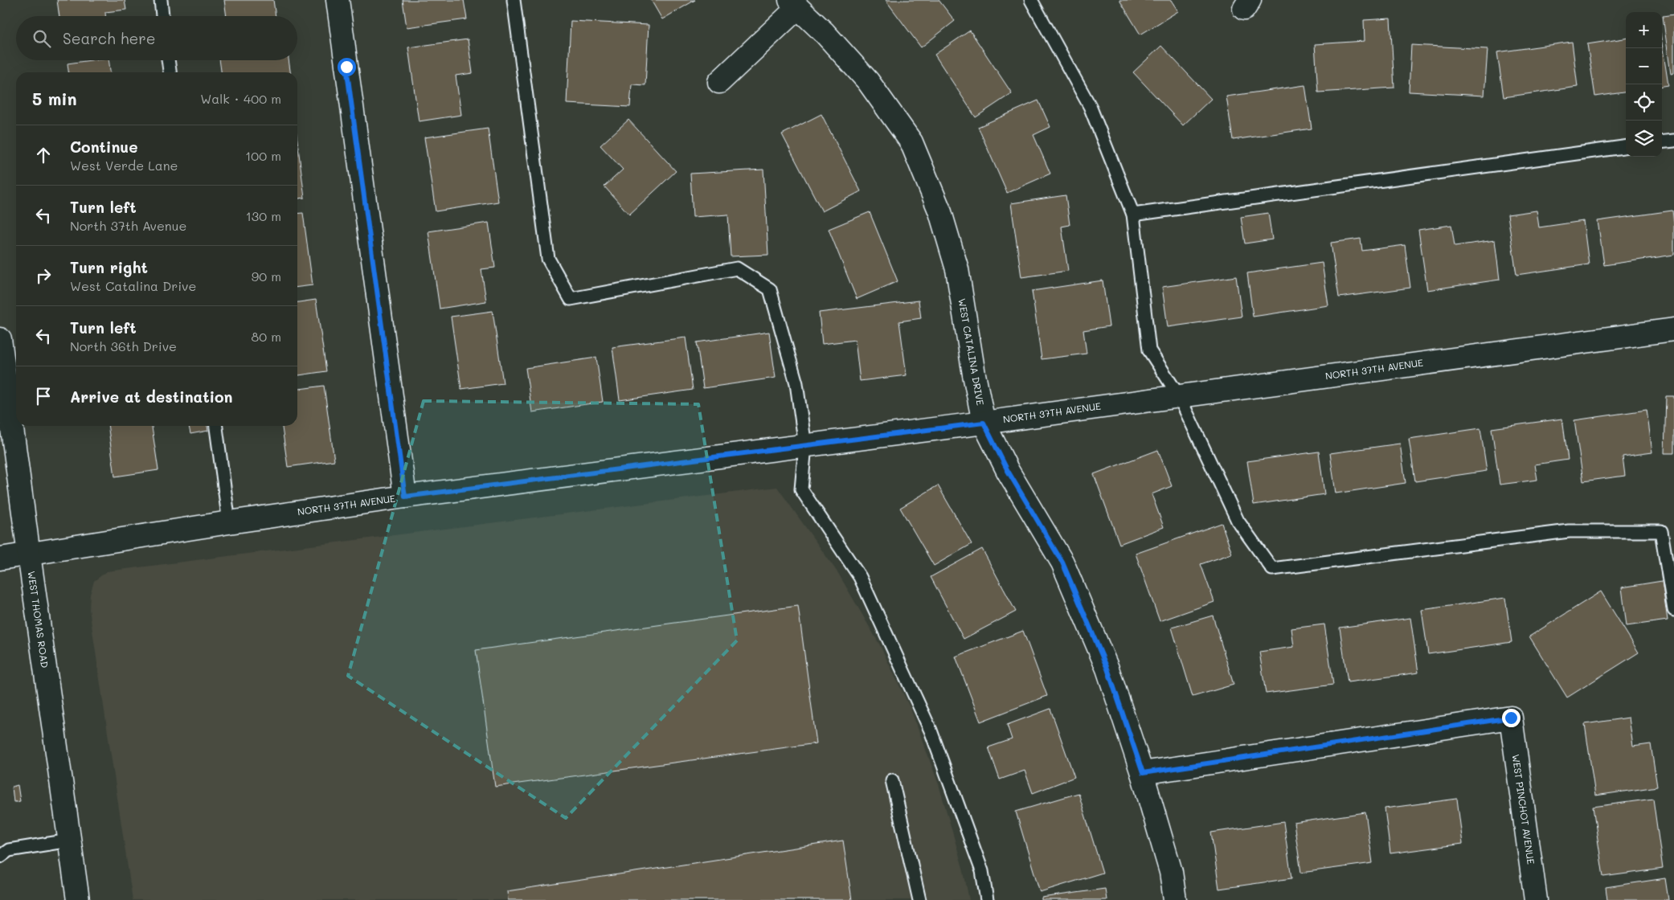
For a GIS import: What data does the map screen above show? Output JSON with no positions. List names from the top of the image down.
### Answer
{
  "streets": {
    "street": [
      "WEST CATALINA DRIVE",
      "NORTH 37TH AVENUE",
      "WEST THOMAS ROAD",
      "WEST PINCHOT AVENUE"
    ]
  },
  "crossings": [
    ["WEST CATALINA DRIVE", "NORTH 37TH AVENUE"],
    ["WEST CATALINA DRIVE", "WEST PINCHOT AVENUE"],
    ["NORTH 37TH AVENUE", "WEST THOMAS ROAD"]
  ],
  "page": {
    "map_buttons": ["+", "−"],
    "search": "Search here",
    "heading": ["5 min", "Walk · 400 m"],
    "list": [
      ["Continue", "West Verde Lane", "100 m"],
      ["Turn left", "North 37th Avenue", "130 m"],
      ["Turn right", "West Catalina Drive", "90 m"],
      ["Turn left", "North 36th Drive", "80 m"],
      "Arrive at destination"
    ]
  }
}
